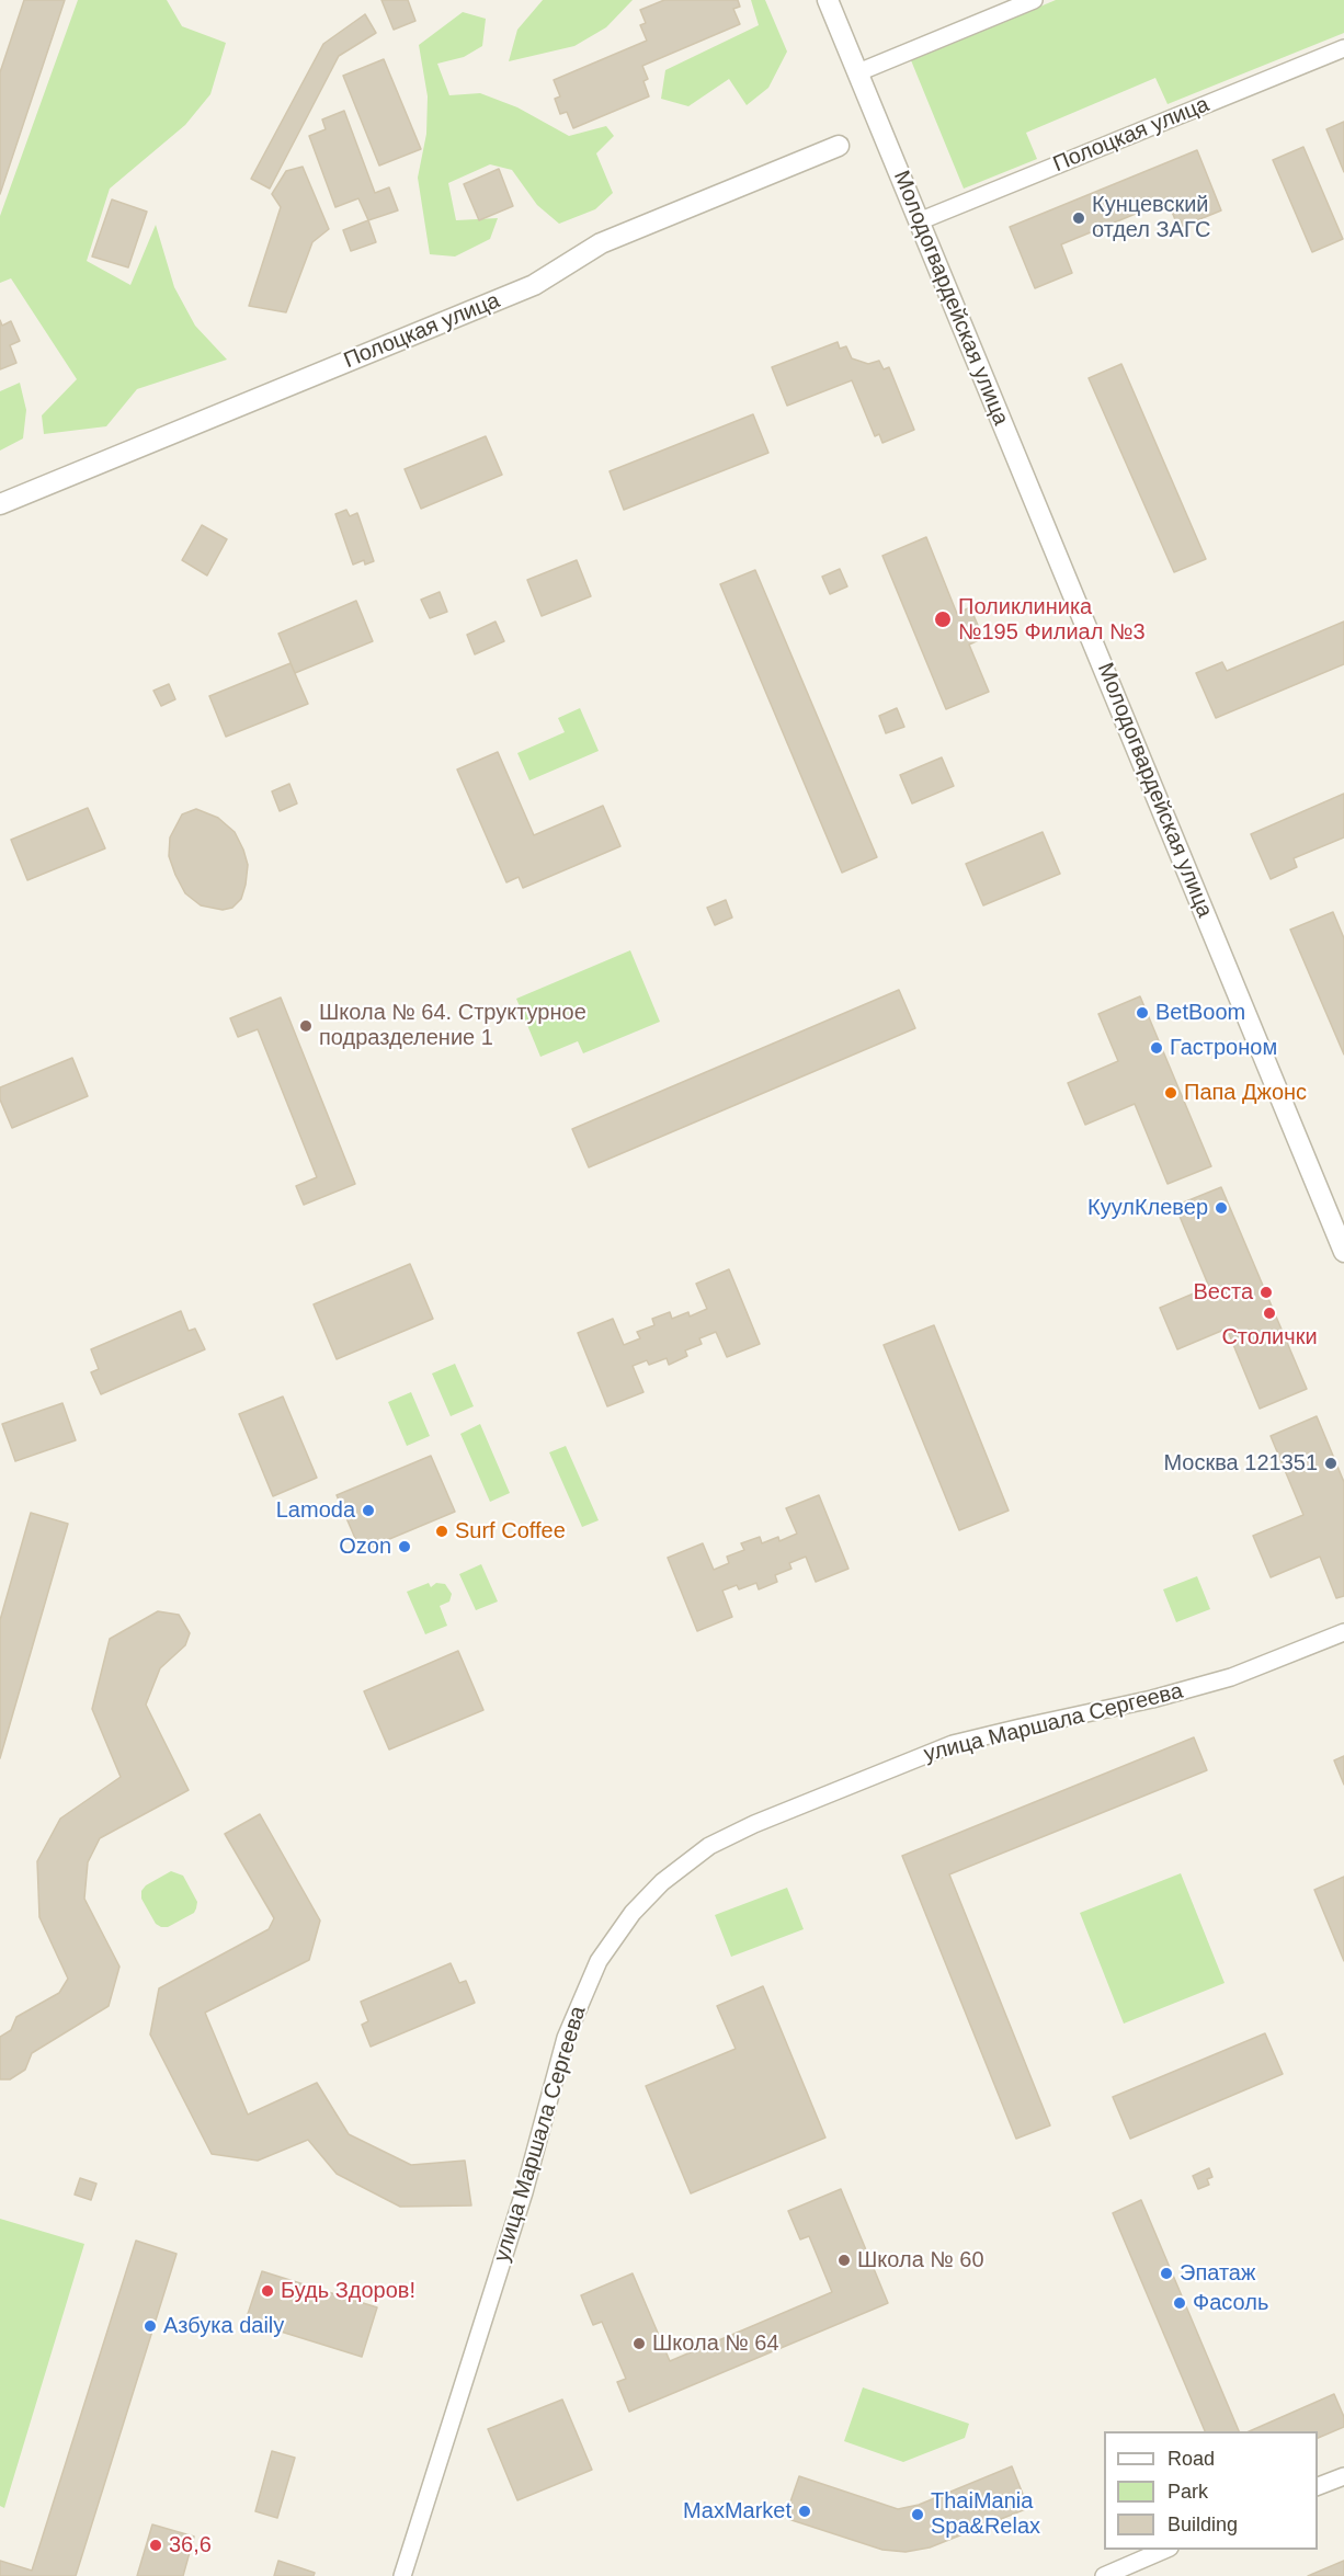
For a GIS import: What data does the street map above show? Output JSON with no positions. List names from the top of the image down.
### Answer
{
  "streets": {
    "street": ["Полоцкая улица", "Молодогвардейская улица", "улица Маршала Сергеева"]
  },
  "crossings": [
    ["Полоцкая улица", "Молодогвардейская улица"]
  ],
  "places": [
    "Кунцевский отдел ЗАГС",
    "Поликлиника №195 Филиал №3",
    "BetBoom",
    "Школа № 64. Структурное подразделение 1",
    "Гастроном",
    "Папа Джонс",
    "КуулКлевер",
    "Веста",
    "Столички",
    "Москва 121351",
    "Lamoda",
    "Surf Coffee",
    "Ozon",
    "Школа № 60",
    "Эпатаж",
    "Будь Здоров!",
    "Фасоль",
    "Азбука daily",
    "Школа № 64",
    "MaxMarket",
    "ThaiMania Spa&Relax",
    "36,6"
  ],
  "legend": ["Road", "Park", "Building"]
}
